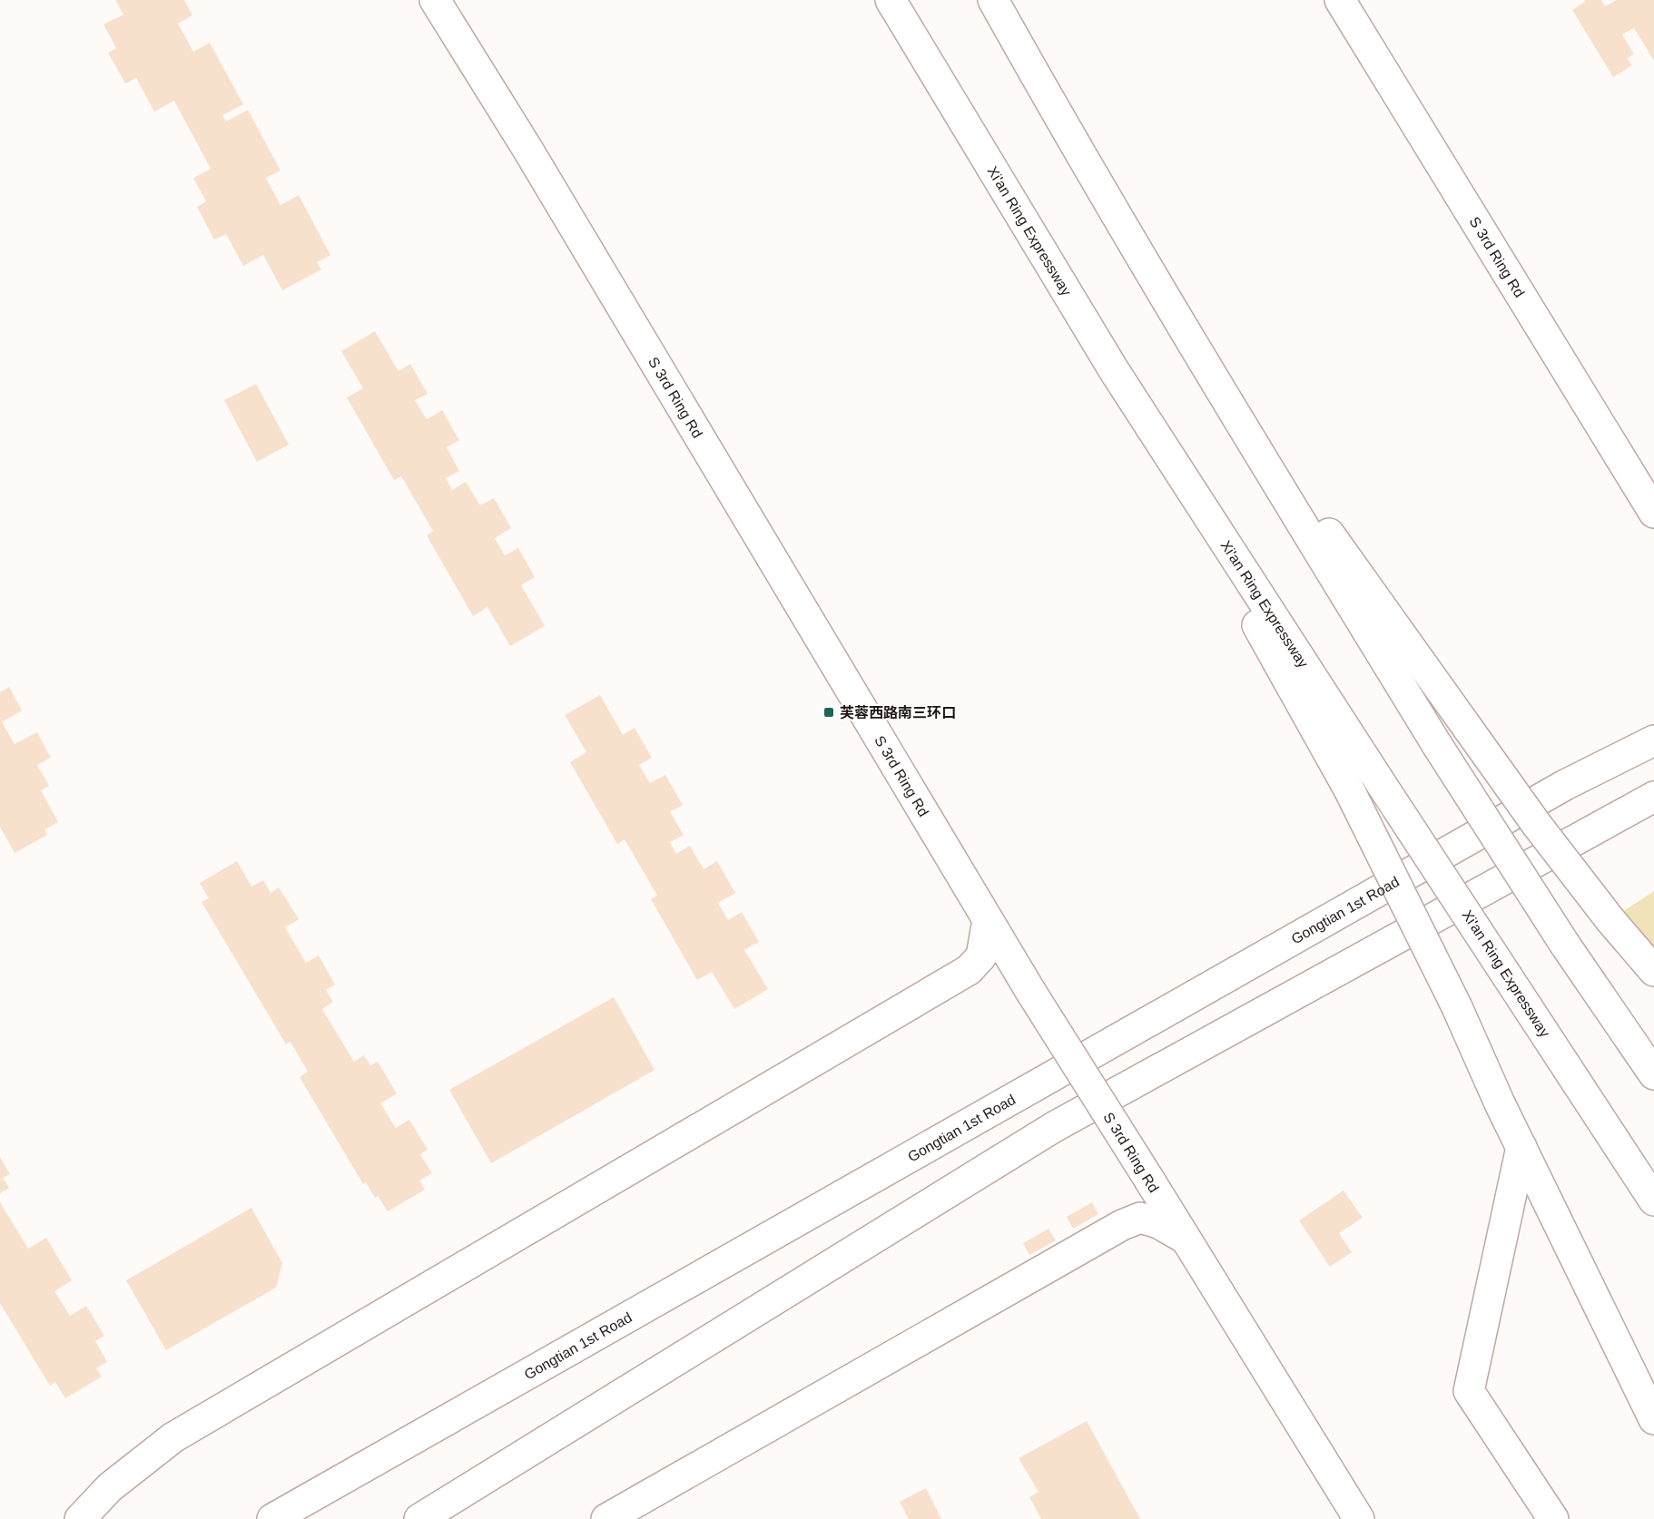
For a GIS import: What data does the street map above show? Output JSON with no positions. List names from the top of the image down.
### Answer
{
  "streets": {
    "main road": ["Xi'an Ring Expressway", "S 3rd Ring Rd", "Gongtian 1st Road"]
  },
  "places": {
    "transit": ["芙蓉西路南三环口"]
  }
}
